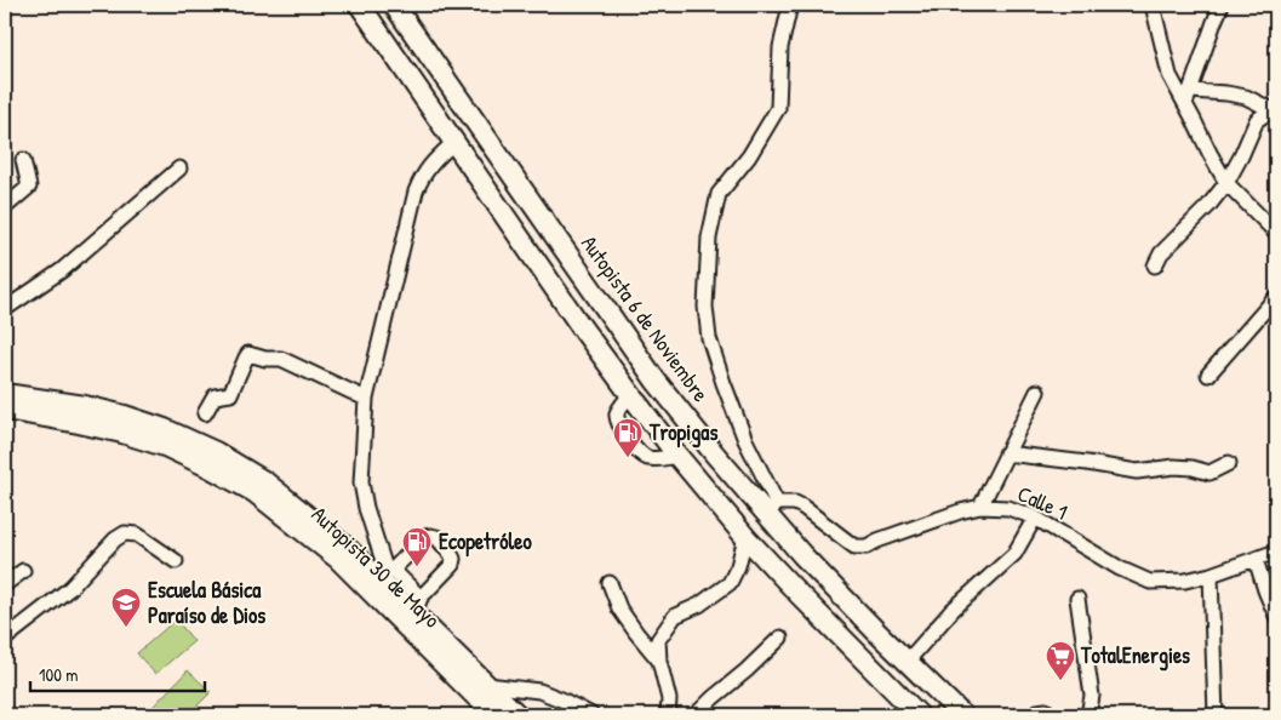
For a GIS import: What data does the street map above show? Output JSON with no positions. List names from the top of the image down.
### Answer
{
  "streets": {
    "highway": ["Autopista 6 de Noviembre", "Autopista 30 de Mayo"],
    "street": ["Calle 1"]
  },
  "crossings": [
    ["Autopista 6 de Noviembre", "Calle 1"]
  ],
  "places": {
    "fuel station": ["Tropigas", "Ecopetróleo"],
    "school or university": ["Escuela Básica Paraíso de Dios"],
    "supermarket": ["TotalEnergies"]
  },
  "scale_bar": "100 m"
}
